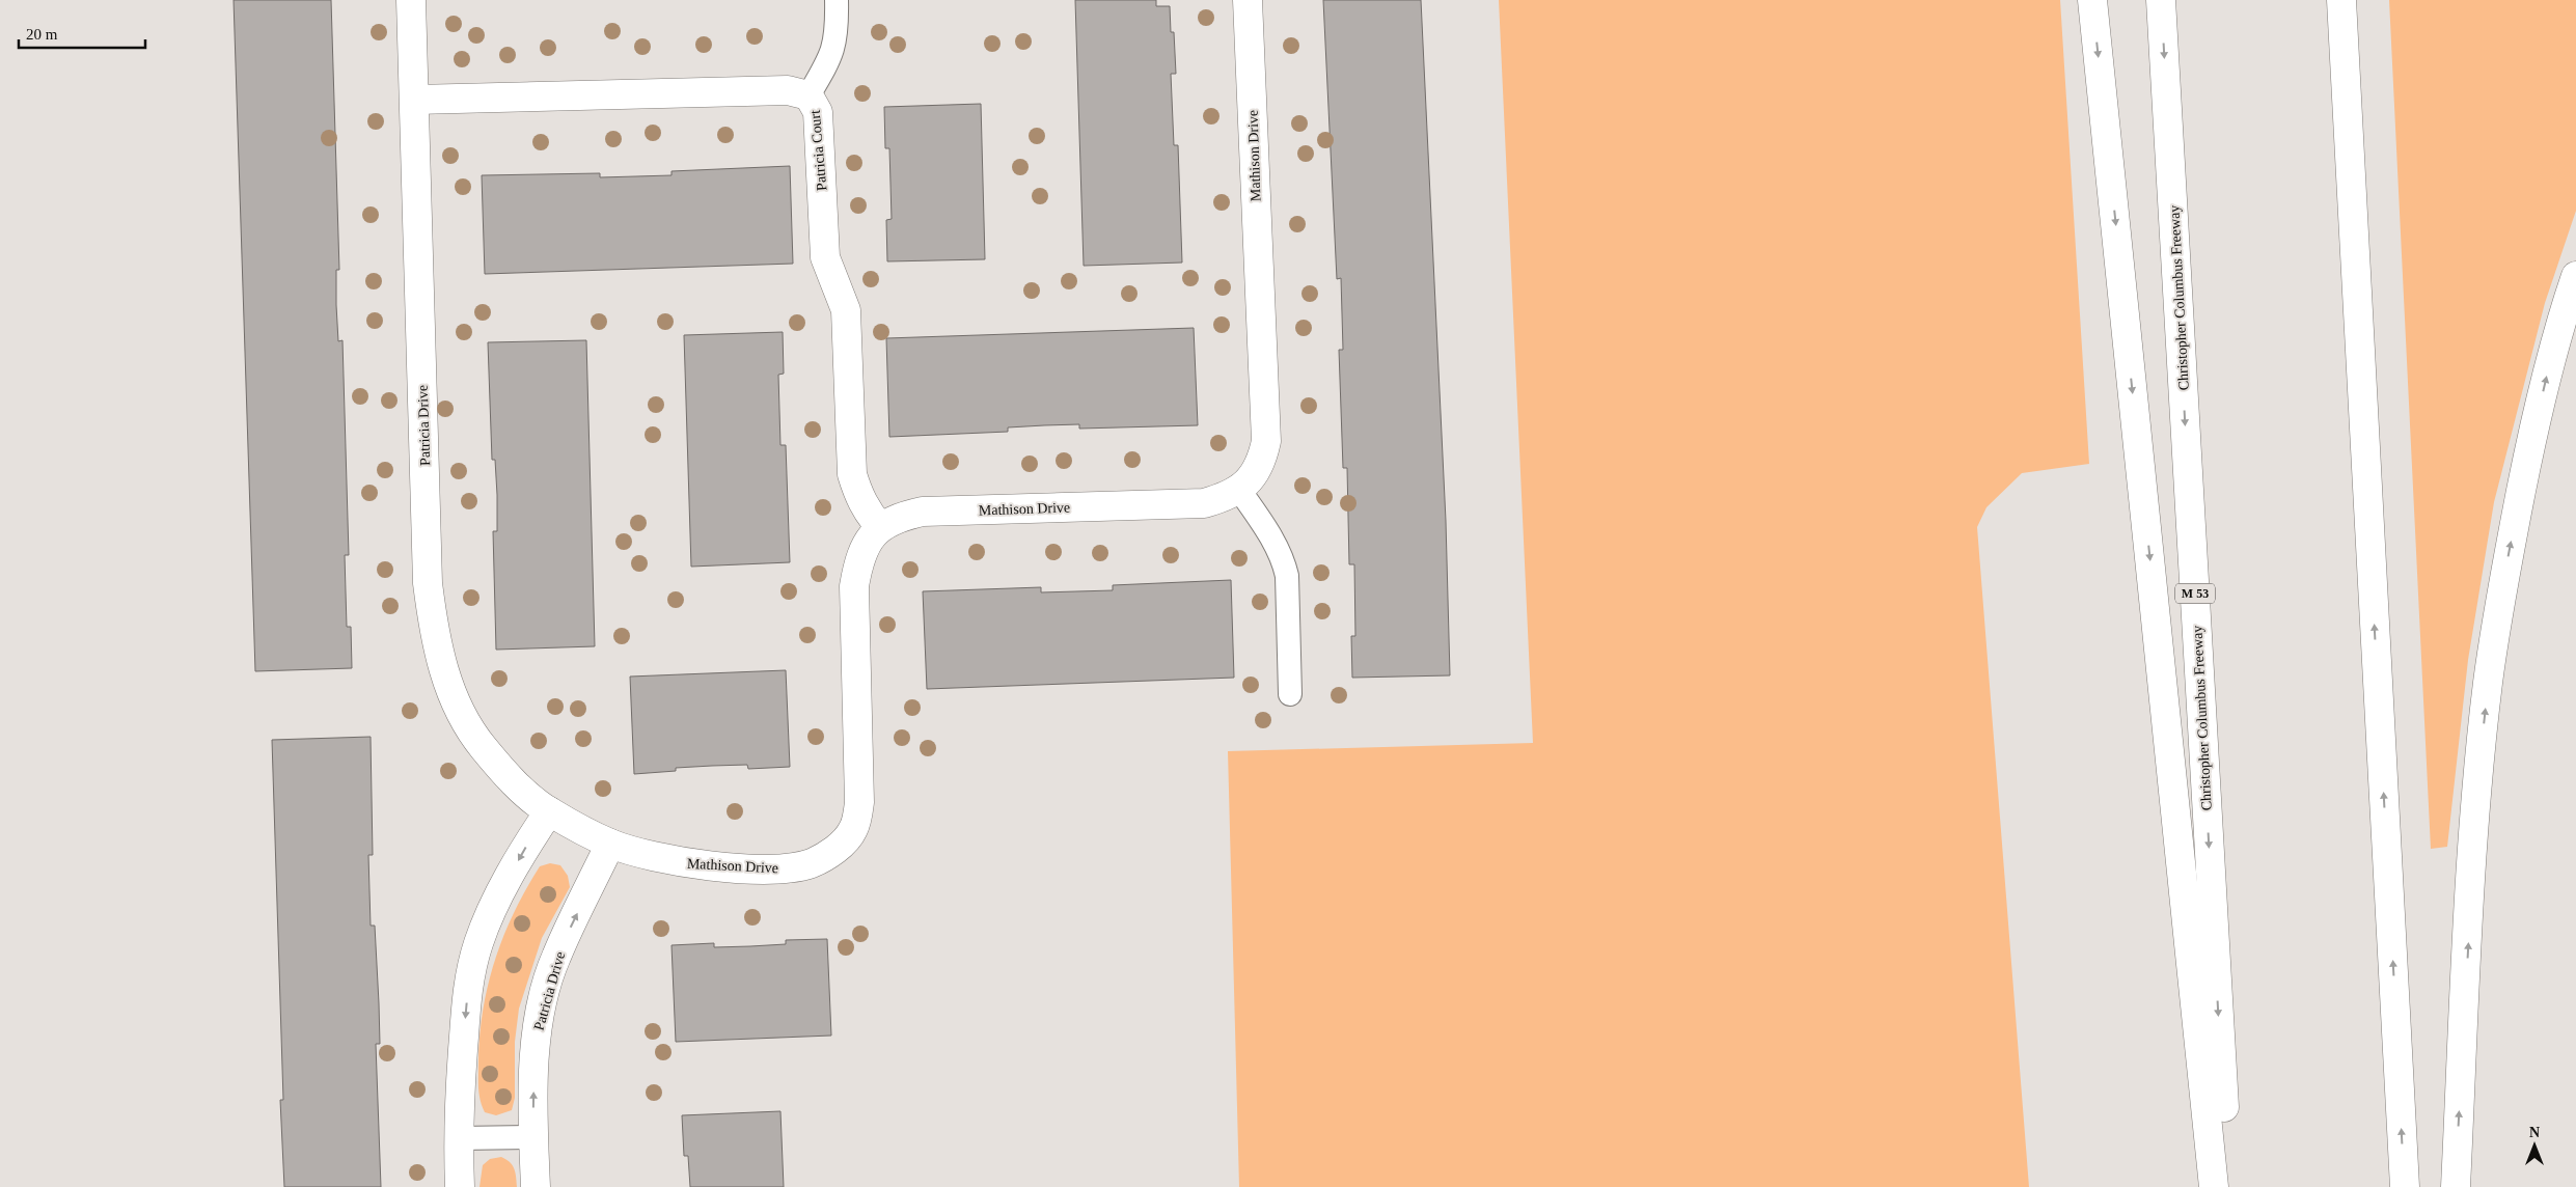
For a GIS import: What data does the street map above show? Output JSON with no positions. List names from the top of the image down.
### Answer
{
  "streets": {
    "main road": [
      "Patricia Court",
      "Mathison Drive",
      "Christopher Columbus Freeway",
      "Patricia Drive",
      "M 53"
    ]
  },
  "crossings": [
    ["Patricia Court", "Mathison Drive"],
    ["Patricia Court", "Patricia Drive"],
    ["Mathison Drive", "Patricia Drive"]
  ],
  "scale_bar": "20 m",
  "north": "top"
}
